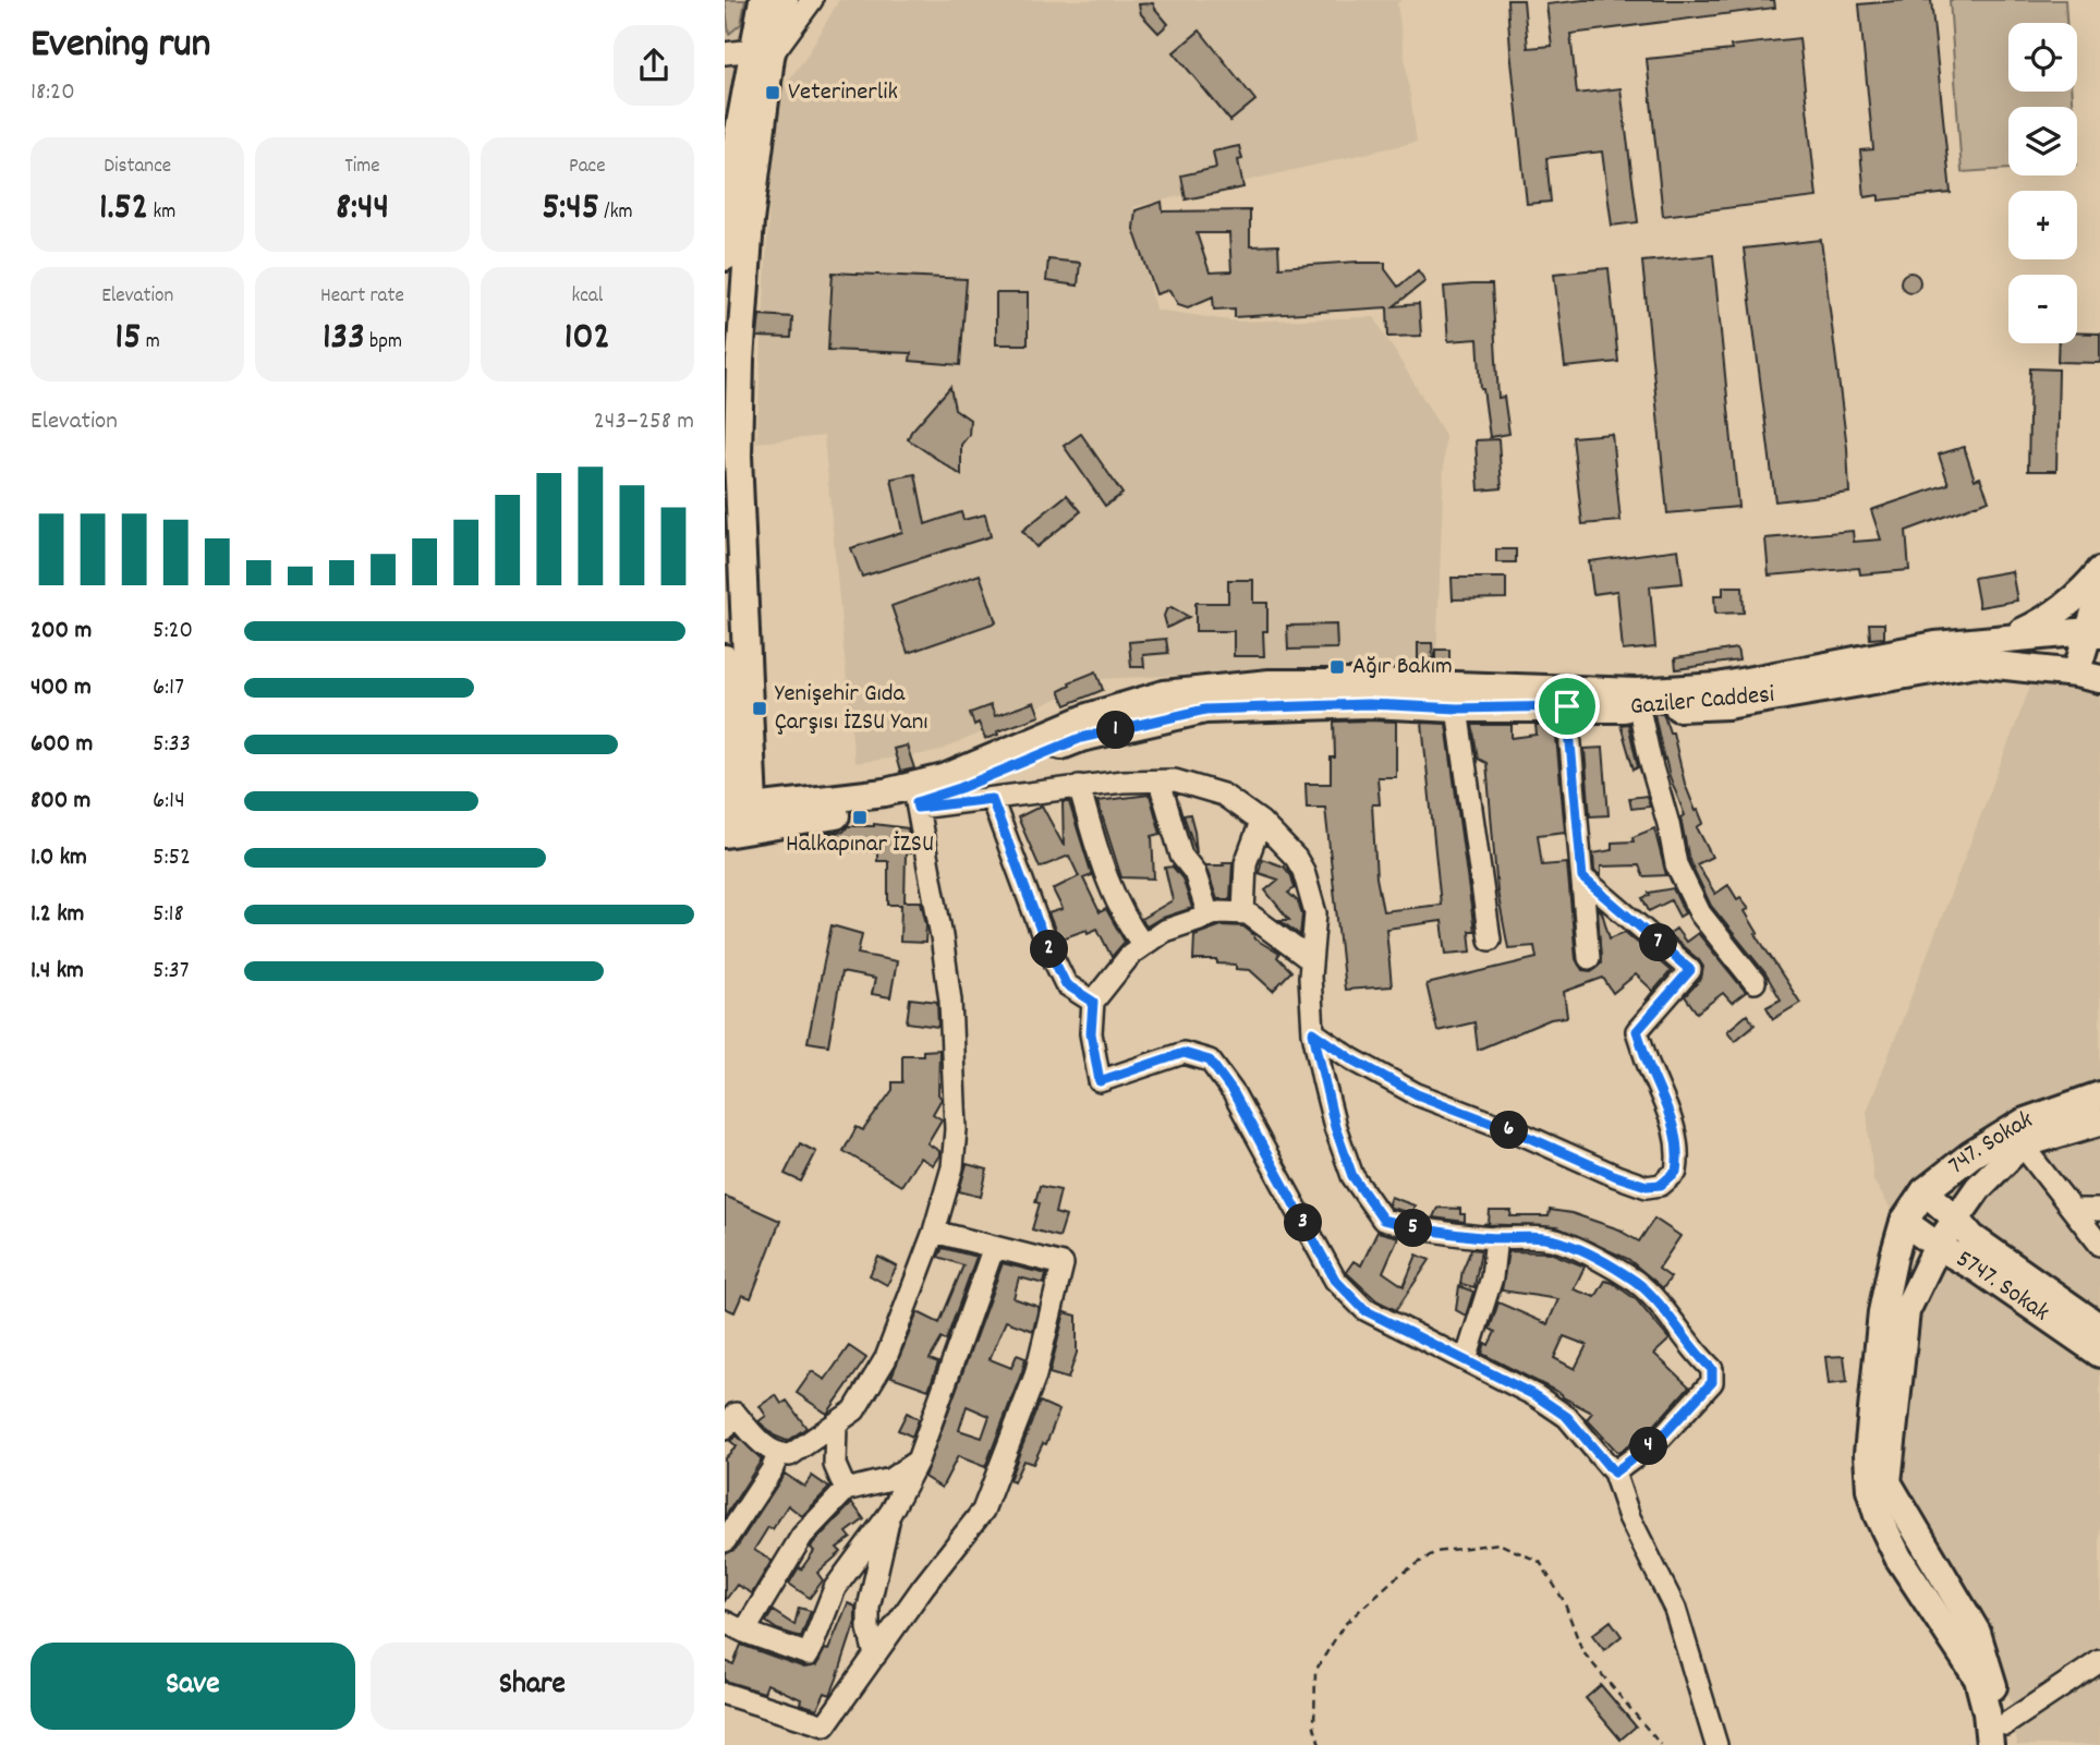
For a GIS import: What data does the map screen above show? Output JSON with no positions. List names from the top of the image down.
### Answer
{
  "streets": {
    "main road": ["Gaziler Caddesi", "747. Sokak", "5747. Sokak"]
  },
  "crossings": [
    ["747. Sokak", "5747. Sokak"]
  ],
  "places": {
    "transit": [
      "Veterinerlik",
      "Ağır Bakım",
      "Yenişehir Gıda Çarşısı İZSU Yanı",
      "Halkapınar İZSU"
    ]
  },
  "page": {
    "heading": ["Evening run", "18:20"],
    "map_buttons": ["+", "−"],
    "stats": [
      ["Distance", "1.52 km"],
      ["Time", "8:44"],
      ["Pace", "5:45 /km"],
      ["Elevation", "15 m"],
      ["Heart rate", "133 bpm"],
      ["kcal", "102"]
    ],
    "chart": ["Elevation", "243–258 m"],
    "list": [
      {
        "name": "200 m",
        "note": "5:20"
      },
      {
        "name": "400 m",
        "note": "6:17"
      },
      {
        "name": "600 m",
        "note": "5:33"
      },
      {
        "name": "800 m",
        "note": "6:14"
      },
      {
        "name": "1.0 km",
        "note": "5:52"
      },
      {
        "name": "1.2 km",
        "note": "5:18"
      },
      {
        "name": "1.4 km",
        "note": "5:37"
      }
    ],
    "pins": [
      "1",
      "7",
      "2",
      "6",
      "3",
      "5",
      "4"
    ],
    "buttons": ["Save", "Share"]
  }
}
